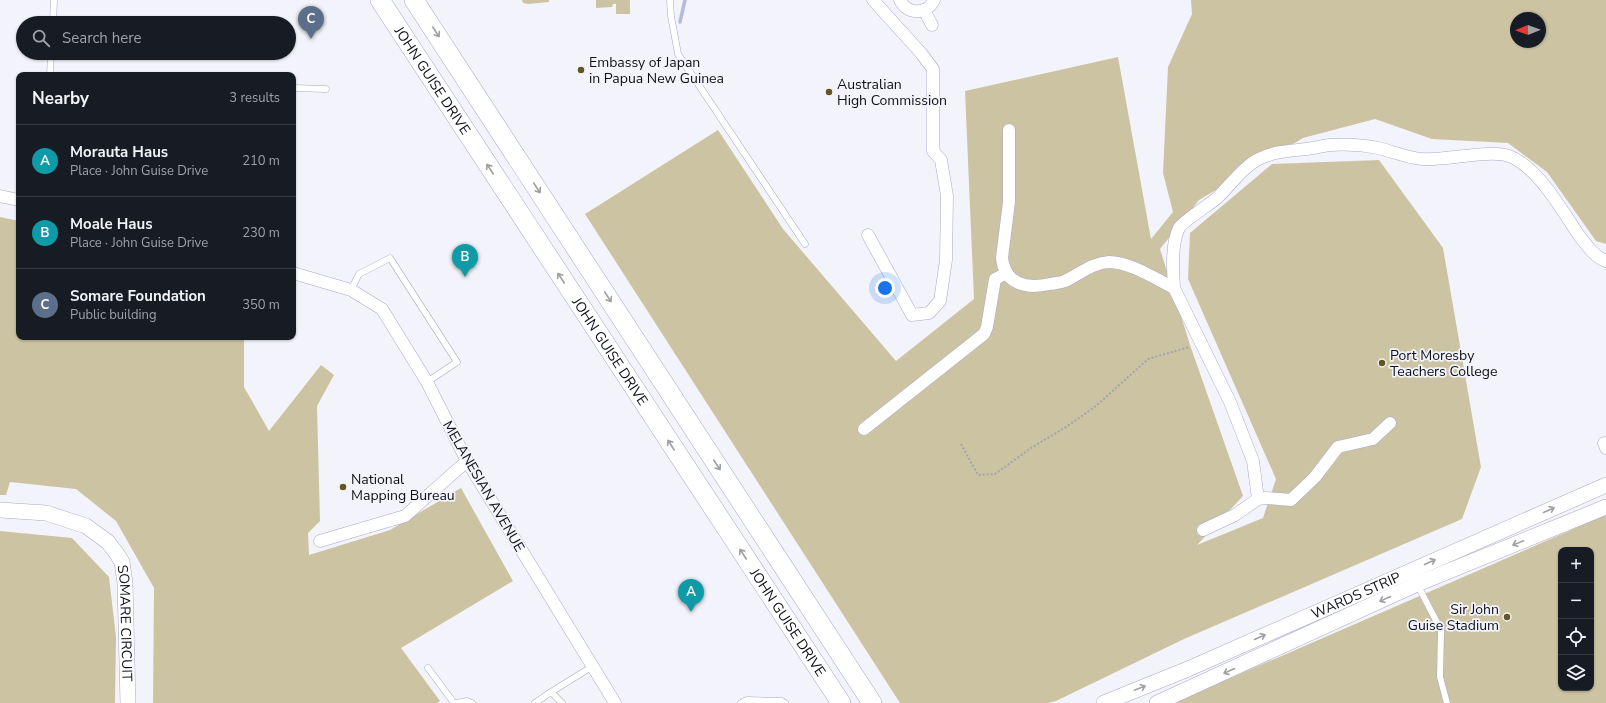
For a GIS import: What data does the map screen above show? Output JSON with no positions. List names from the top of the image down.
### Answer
{
  "streets": {
    "highway": ["JOHN GUISE DRIVE"],
    "street": ["MELANESIAN AVENUE", "WARDS STRIP", "SOMARE CIRCUIT"]
  },
  "places": [
    "Embassy of Japan in Papua New Guinea",
    "Australian High Commission",
    "Port Moresby Teachers College",
    "National Mapping Bureau",
    "Sir John Guise Stadium"
  ],
  "north": "left",
  "page": {
    "pins": ["C", "B", "A"],
    "search": "Search here",
    "heading": ["Nearby", "3 results"],
    "list": [
      {
        "mark": "A",
        "name": "Morauta Haus",
        "note": "Place · John Guise Drive",
        "value": "210 m"
      },
      {
        "mark": "B",
        "name": "Moale Haus",
        "note": "Place · John Guise Drive",
        "value": "230 m"
      },
      {
        "mark": "C",
        "name": "Somare Foundation",
        "note": "Public building",
        "value": "350 m"
      }
    ],
    "map_buttons": ["+", "−"]
  }
}
